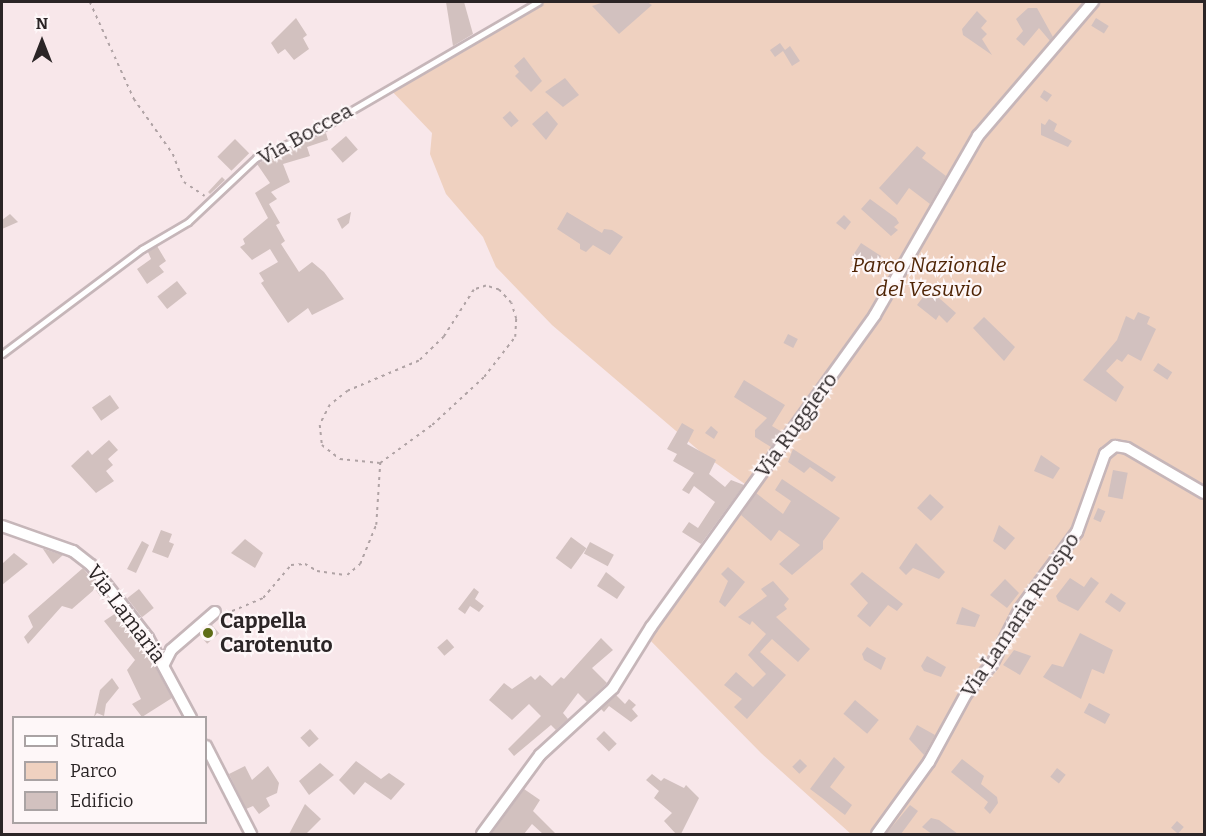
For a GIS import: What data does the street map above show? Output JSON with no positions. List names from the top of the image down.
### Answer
{
  "streets": {
    "street": ["Via Ruggiero", "Via Lamaria", "Via Lamaria Ruospo"],
    "lane": ["Via Boccea"]
  },
  "parks": ["Parco Nazionale del Vesuvio"],
  "places": ["Cappella Carotenuto"],
  "legend": ["Strada", "Parco", "Edificio"],
  "north": "top"
}
